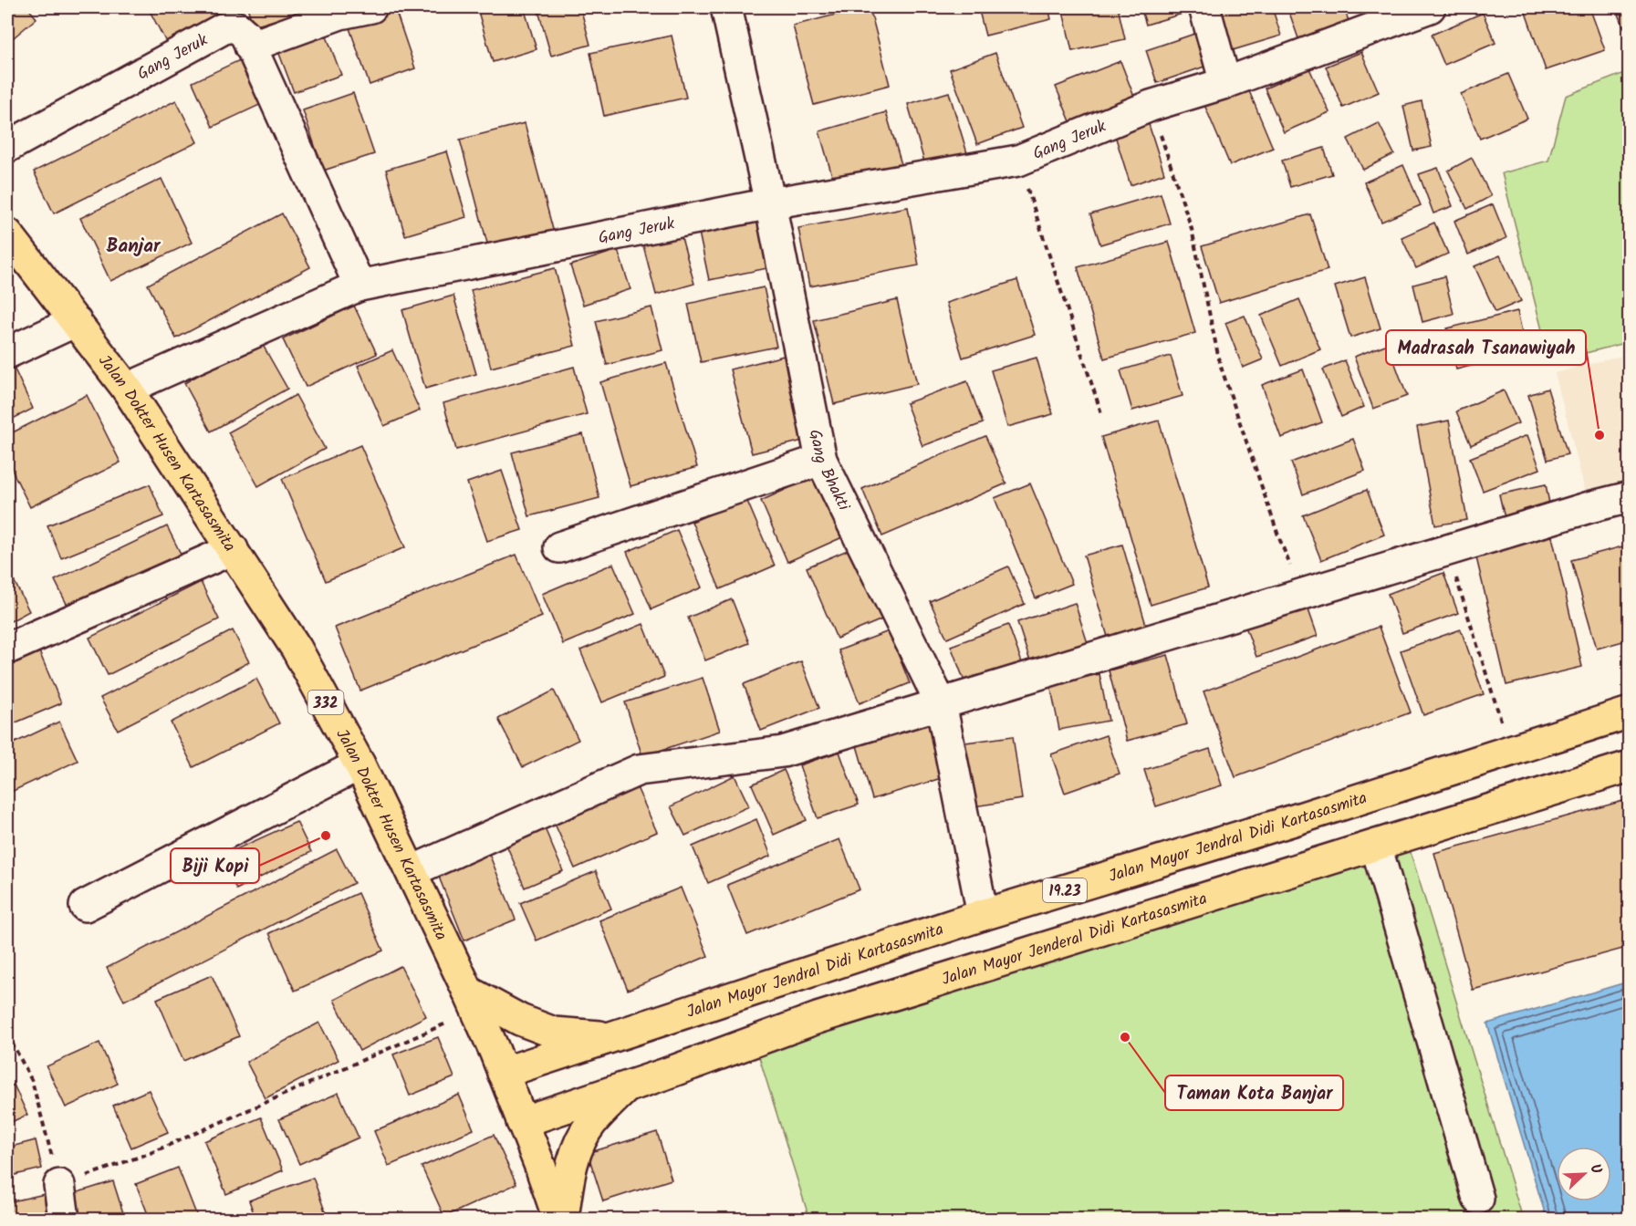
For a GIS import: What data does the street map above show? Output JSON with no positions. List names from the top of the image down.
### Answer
{
  "streets": {
    "main road": [
      "Jalan Dokter Husen Kartasasmita",
      "332",
      "Jalan Mayor Jendral Didi Kartasasmita",
      "19.23",
      "Jalan Mayor Jenderal Didi Kartasasmita"
    ],
    "street": ["Gang Jeruk", "Gang Bhakti"]
  },
  "crossings": [
    ["Gang Jeruk", "Gang Bhakti"],
    ["Jalan Dokter Husen Kartasasmita", "Jalan Mayor Jendral Didi Kartasasmita"],
    ["Jalan Dokter Husen Kartasasmita", "Jalan Mayor Jenderal Didi Kartasasmita"],
    ["Gang Bhakti", "Jalan Mayor Jendral Didi Kartasasmita"]
  ],
  "districts": ["Banjar"],
  "places": ["Madrasah Tsanawiyah", "Biji Kopi", "Taman Kota Banjar"],
  "north": "top right"
}
